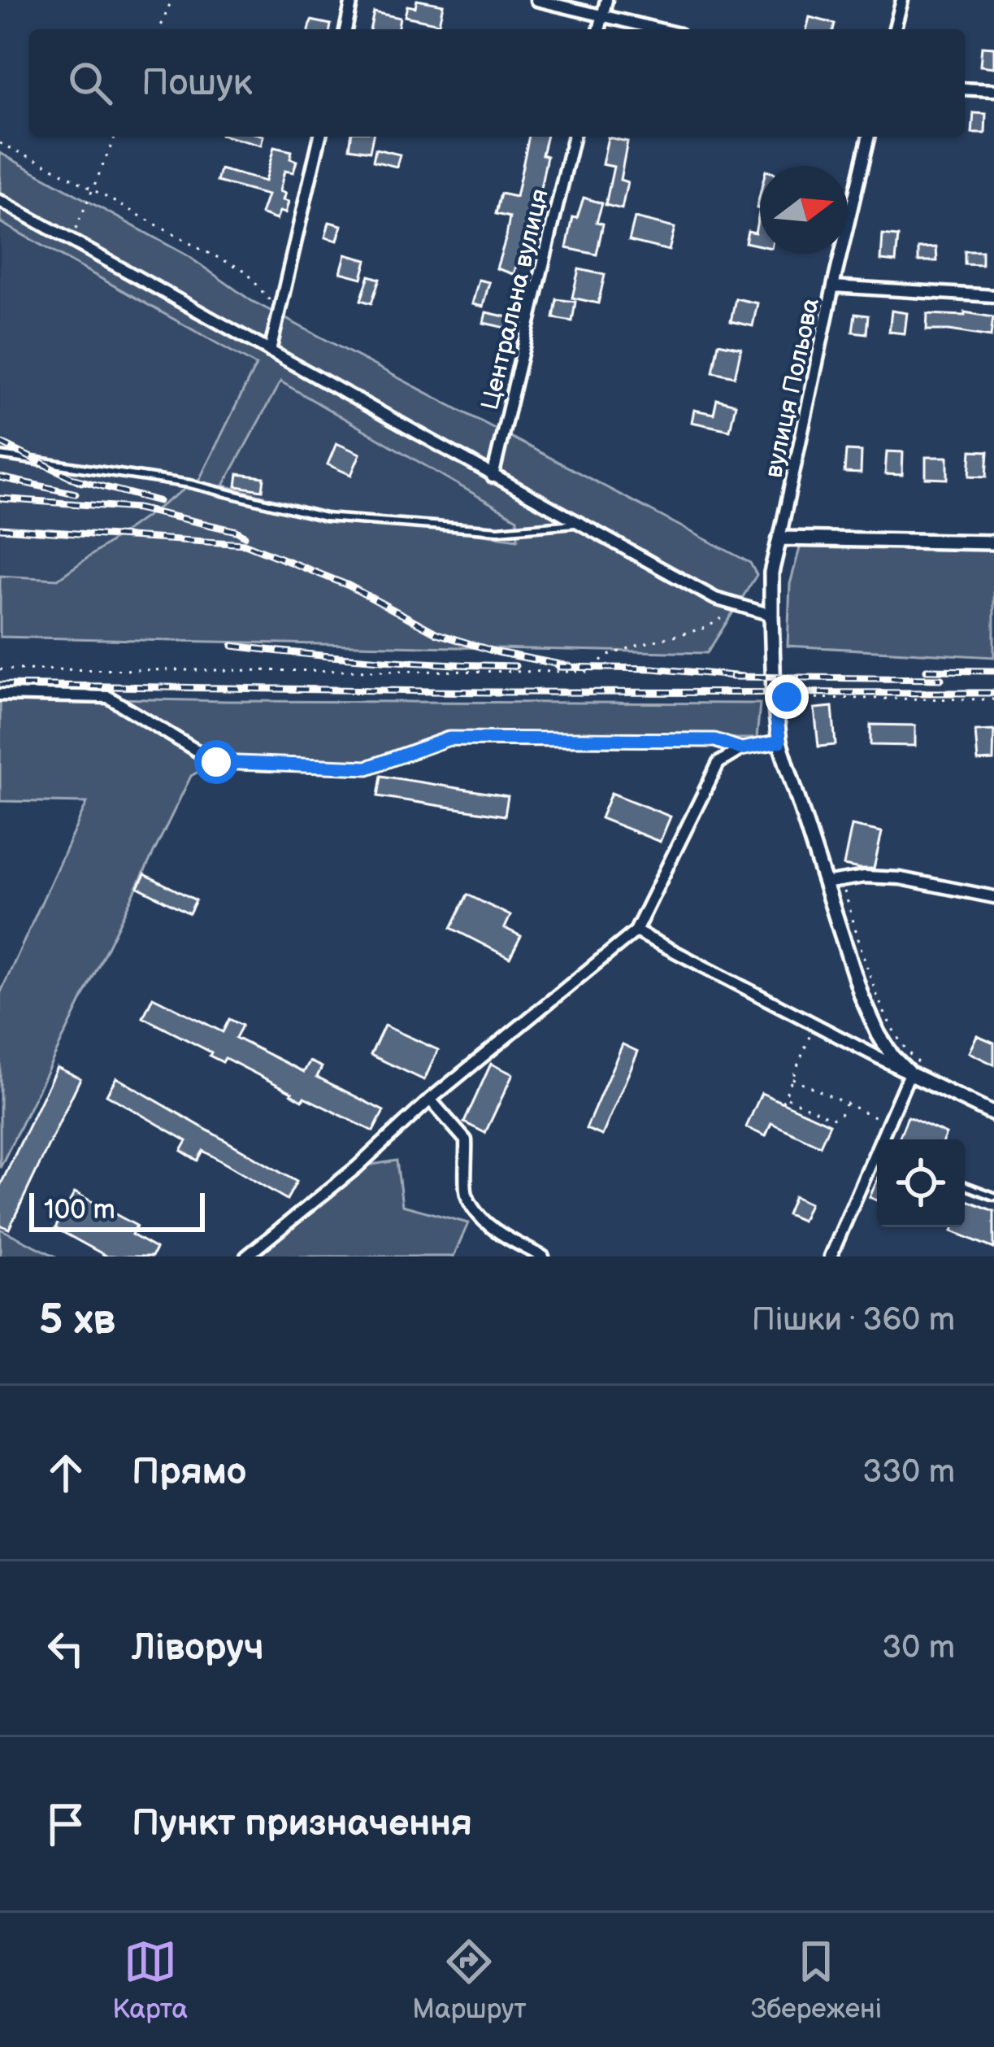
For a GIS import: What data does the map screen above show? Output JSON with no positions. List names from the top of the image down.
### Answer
{
  "streets": {
    "street": ["Центральна вулиця", "вулиця Польова"]
  },
  "scale_bar": "100 m",
  "north": "right",
  "page": {
    "search": "Пошук",
    "scale": "100 m",
    "heading": ["5 хв", "Пішки · 360 m"],
    "list": [
      ["Прямо", "330 m"],
      ["Ліворуч", "30 m"],
      "Пункт призначення"
    ],
    "nav": ["Карта", "Маршрут", "Збережені"]
  }
}
